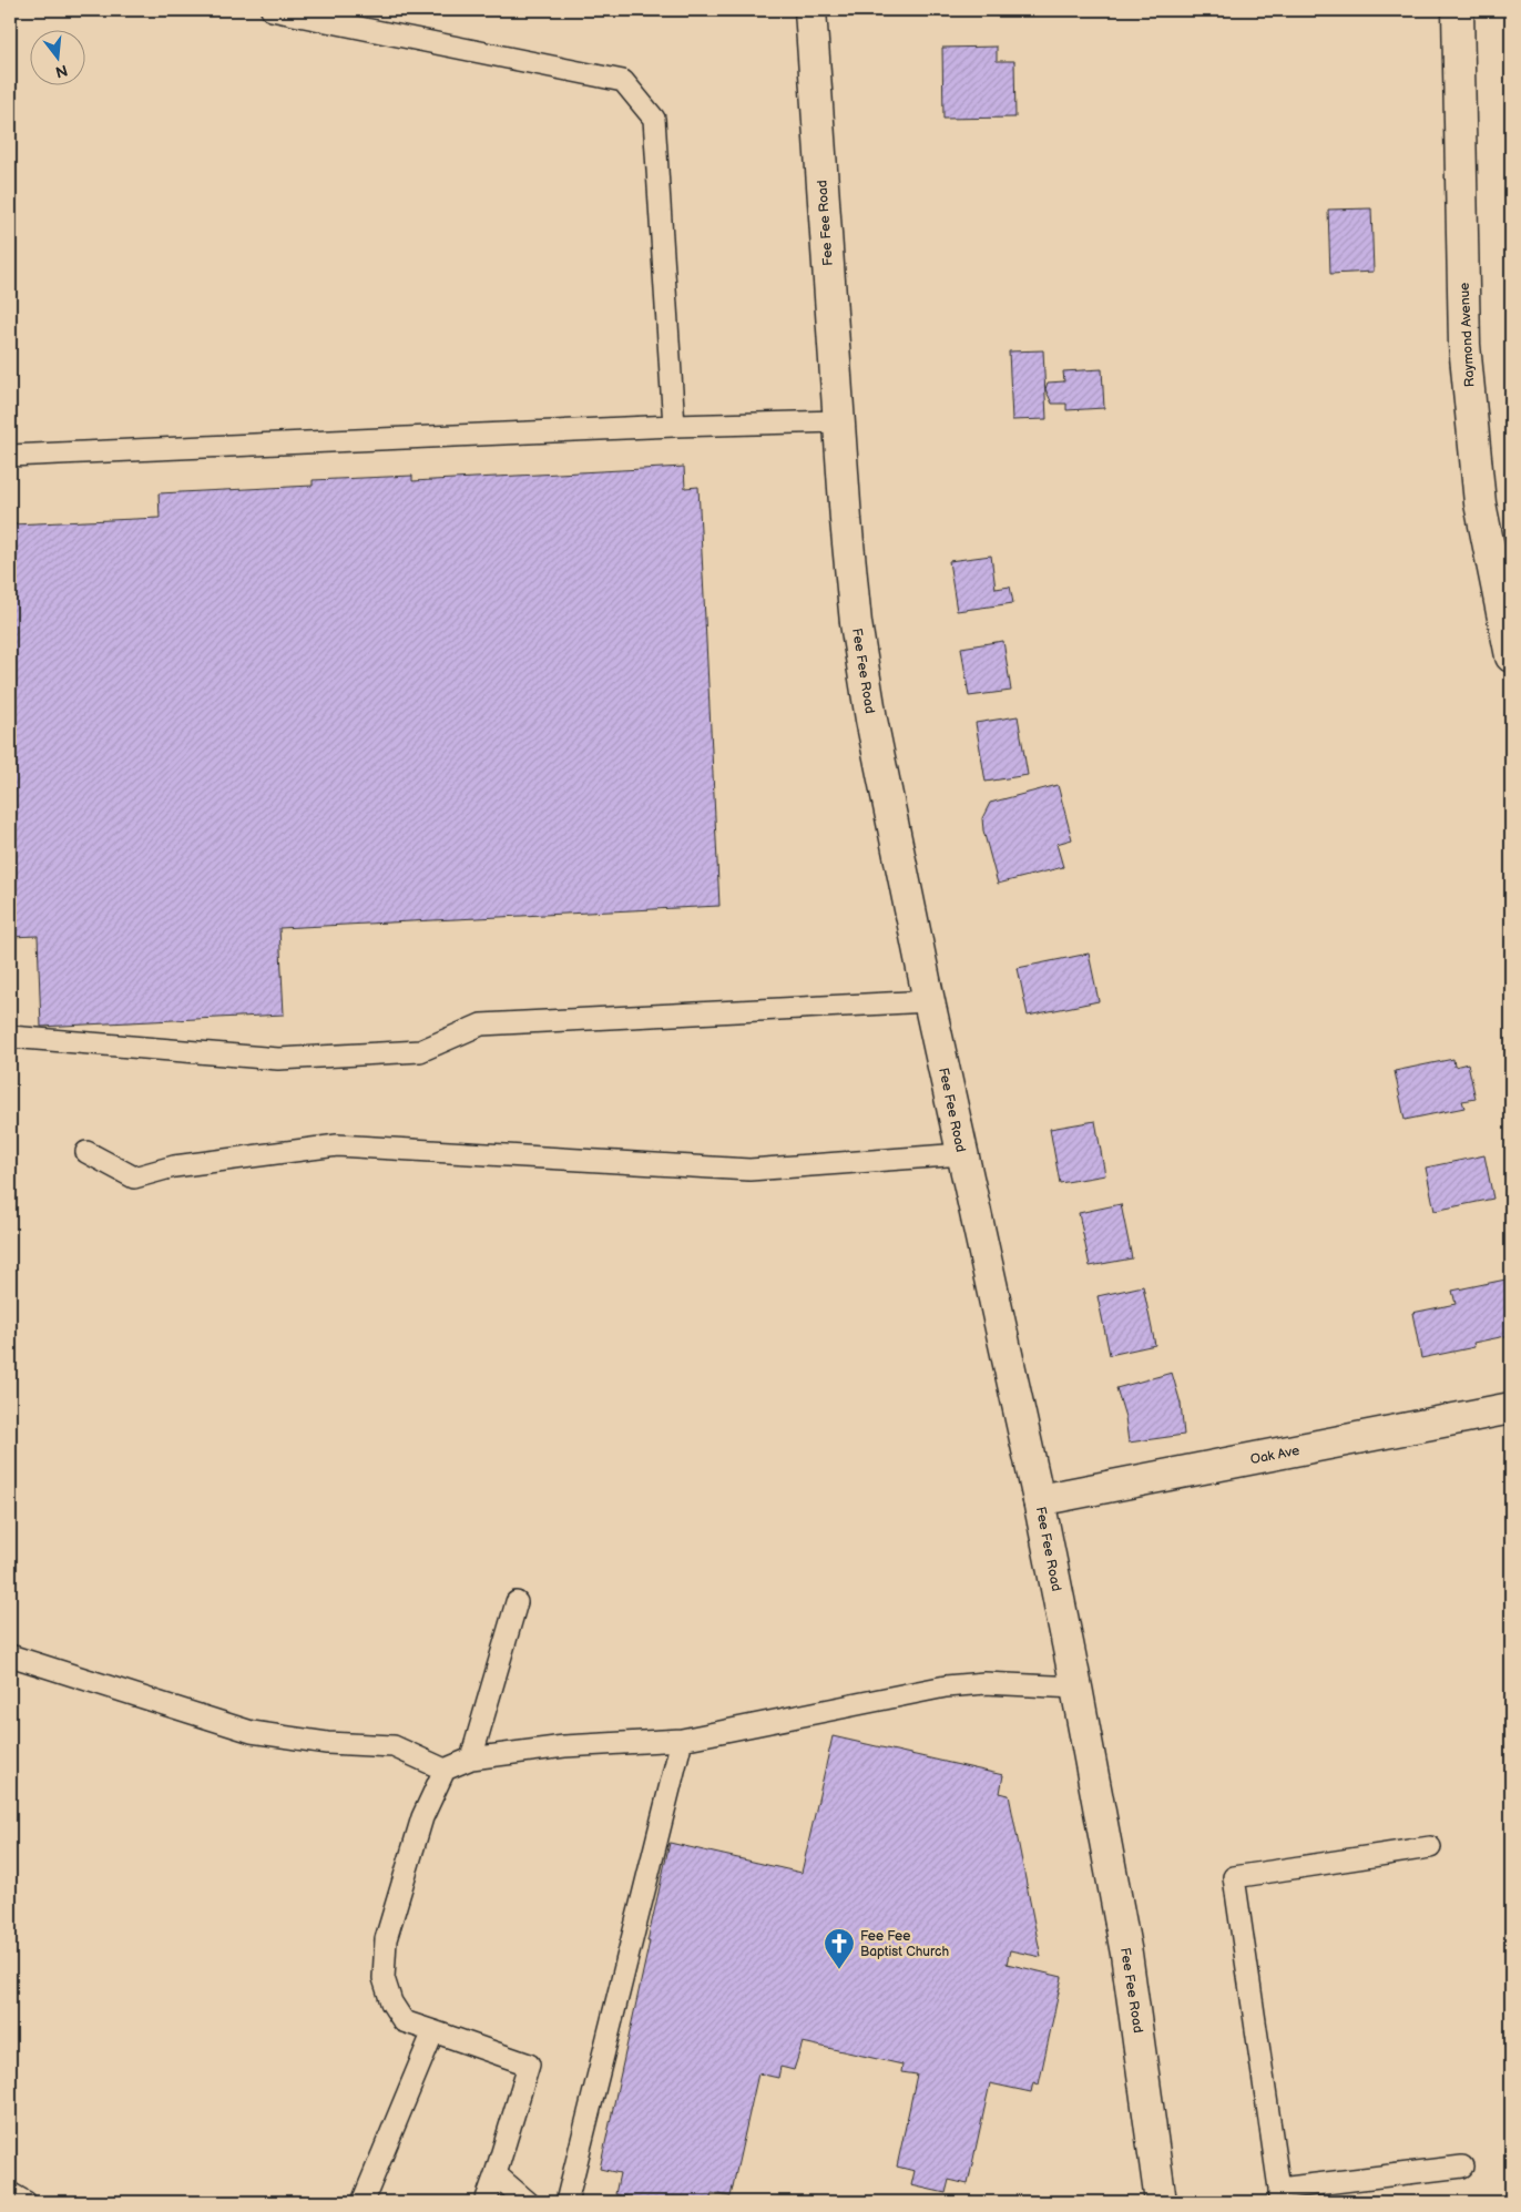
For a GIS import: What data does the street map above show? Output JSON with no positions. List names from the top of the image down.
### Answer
{
  "streets": {
    "street": ["Fee Fee Road", "Raymond Avenue", "Oak Ave"]
  },
  "crossings": [
    ["Fee Fee Road", "Oak Ave"]
  ],
  "places": {
    "church": ["Fee Fee Baptist Church"]
  },
  "north": "bottom"
}
